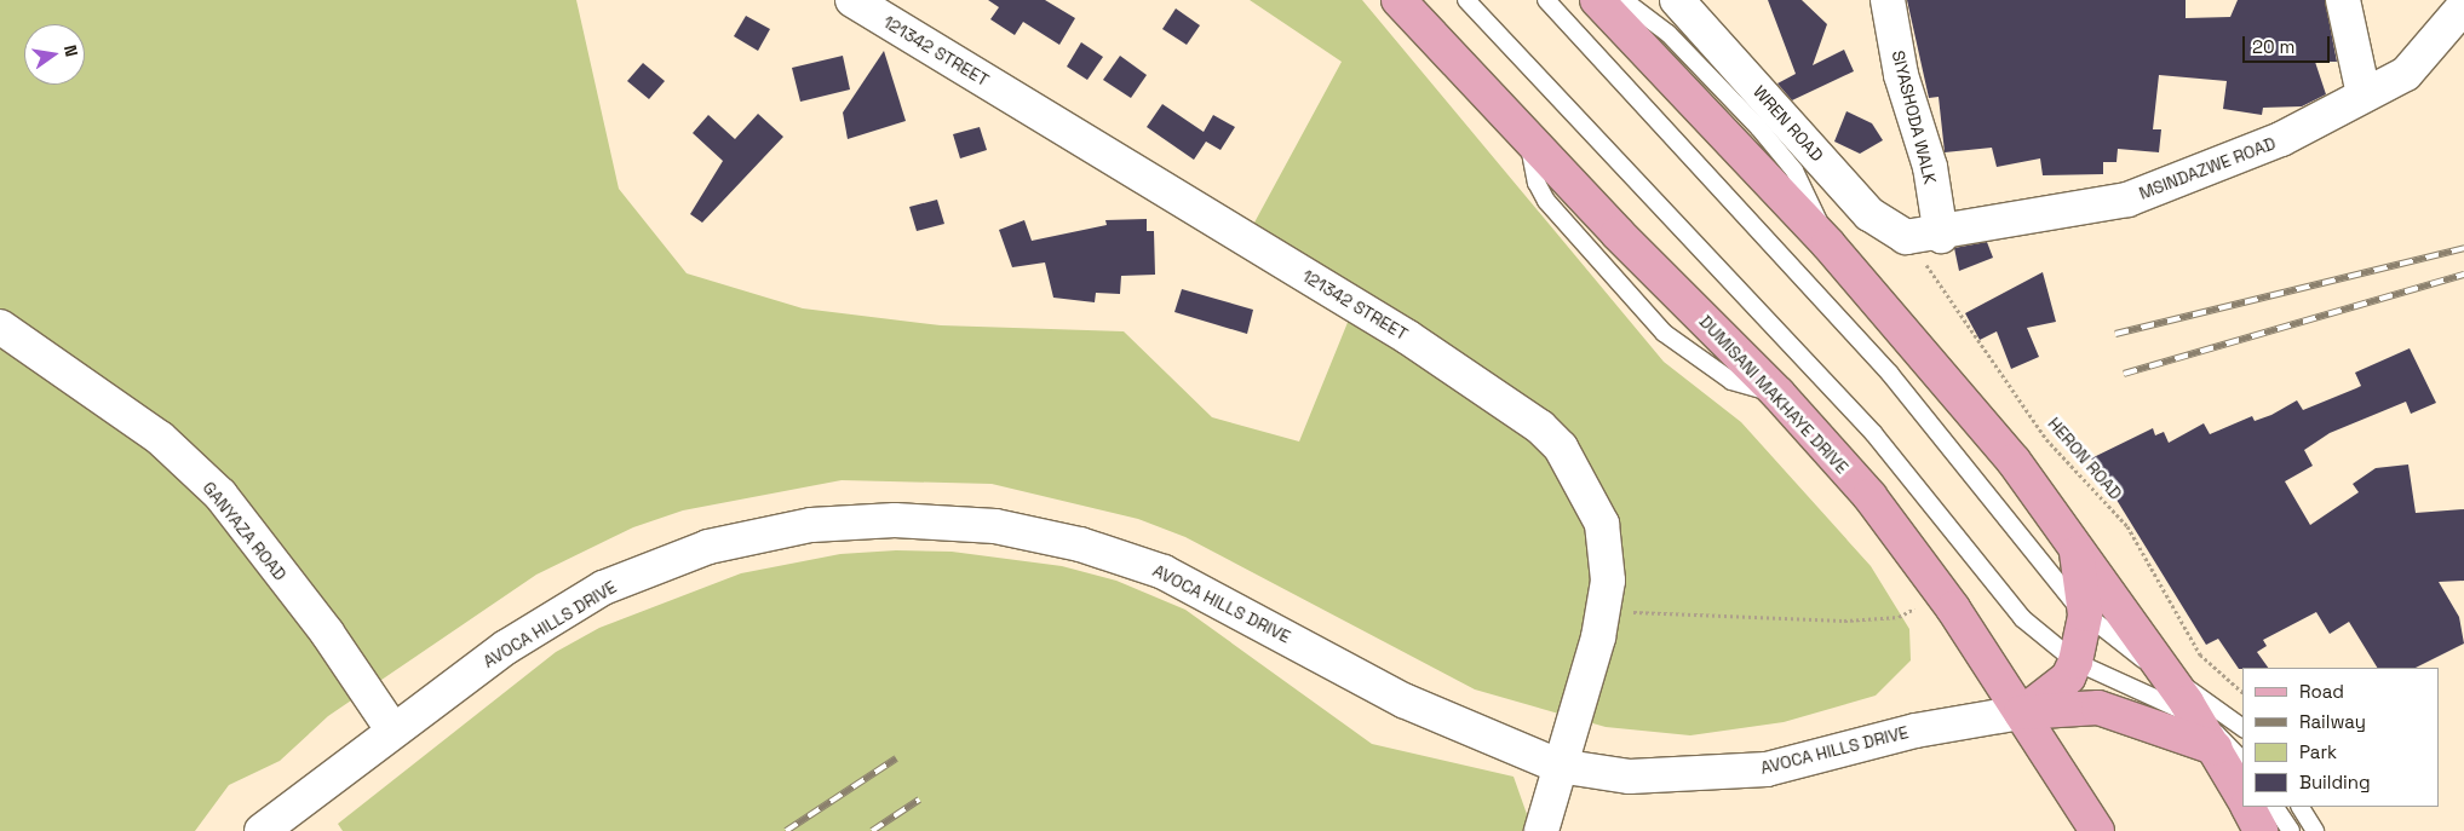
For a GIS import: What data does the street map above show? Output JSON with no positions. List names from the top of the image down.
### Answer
{
  "streets": {
    "main road": ["DUMISANI MAKHAYE DRIVE"],
    "street": [
      "121342 STREET",
      "SIYASHODA WALK",
      "WREN ROAD",
      "MSINDAZWE ROAD",
      "GANYAZA ROAD",
      "AVOCA HILLS DRIVE"
    ],
    "path": ["HERON ROAD"]
  },
  "crossings": [
    ["121342 STREET", "AVOCA HILLS DRIVE"],
    ["SIYASHODA WALK", "MSINDAZWE ROAD"],
    ["WREN ROAD", "MSINDAZWE ROAD"],
    ["WREN ROAD", "HERON ROAD"],
    ["MSINDAZWE ROAD", "HERON ROAD"],
    ["DUMISANI MAKHAYE DRIVE", "AVOCA HILLS DRIVE"],
    ["GANYAZA ROAD", "AVOCA HILLS DRIVE"]
  ],
  "legend": [
    "Road",
    "Railway",
    "Park",
    "Building"
  ],
  "scale_bar": "20 m",
  "north": "right"
}
